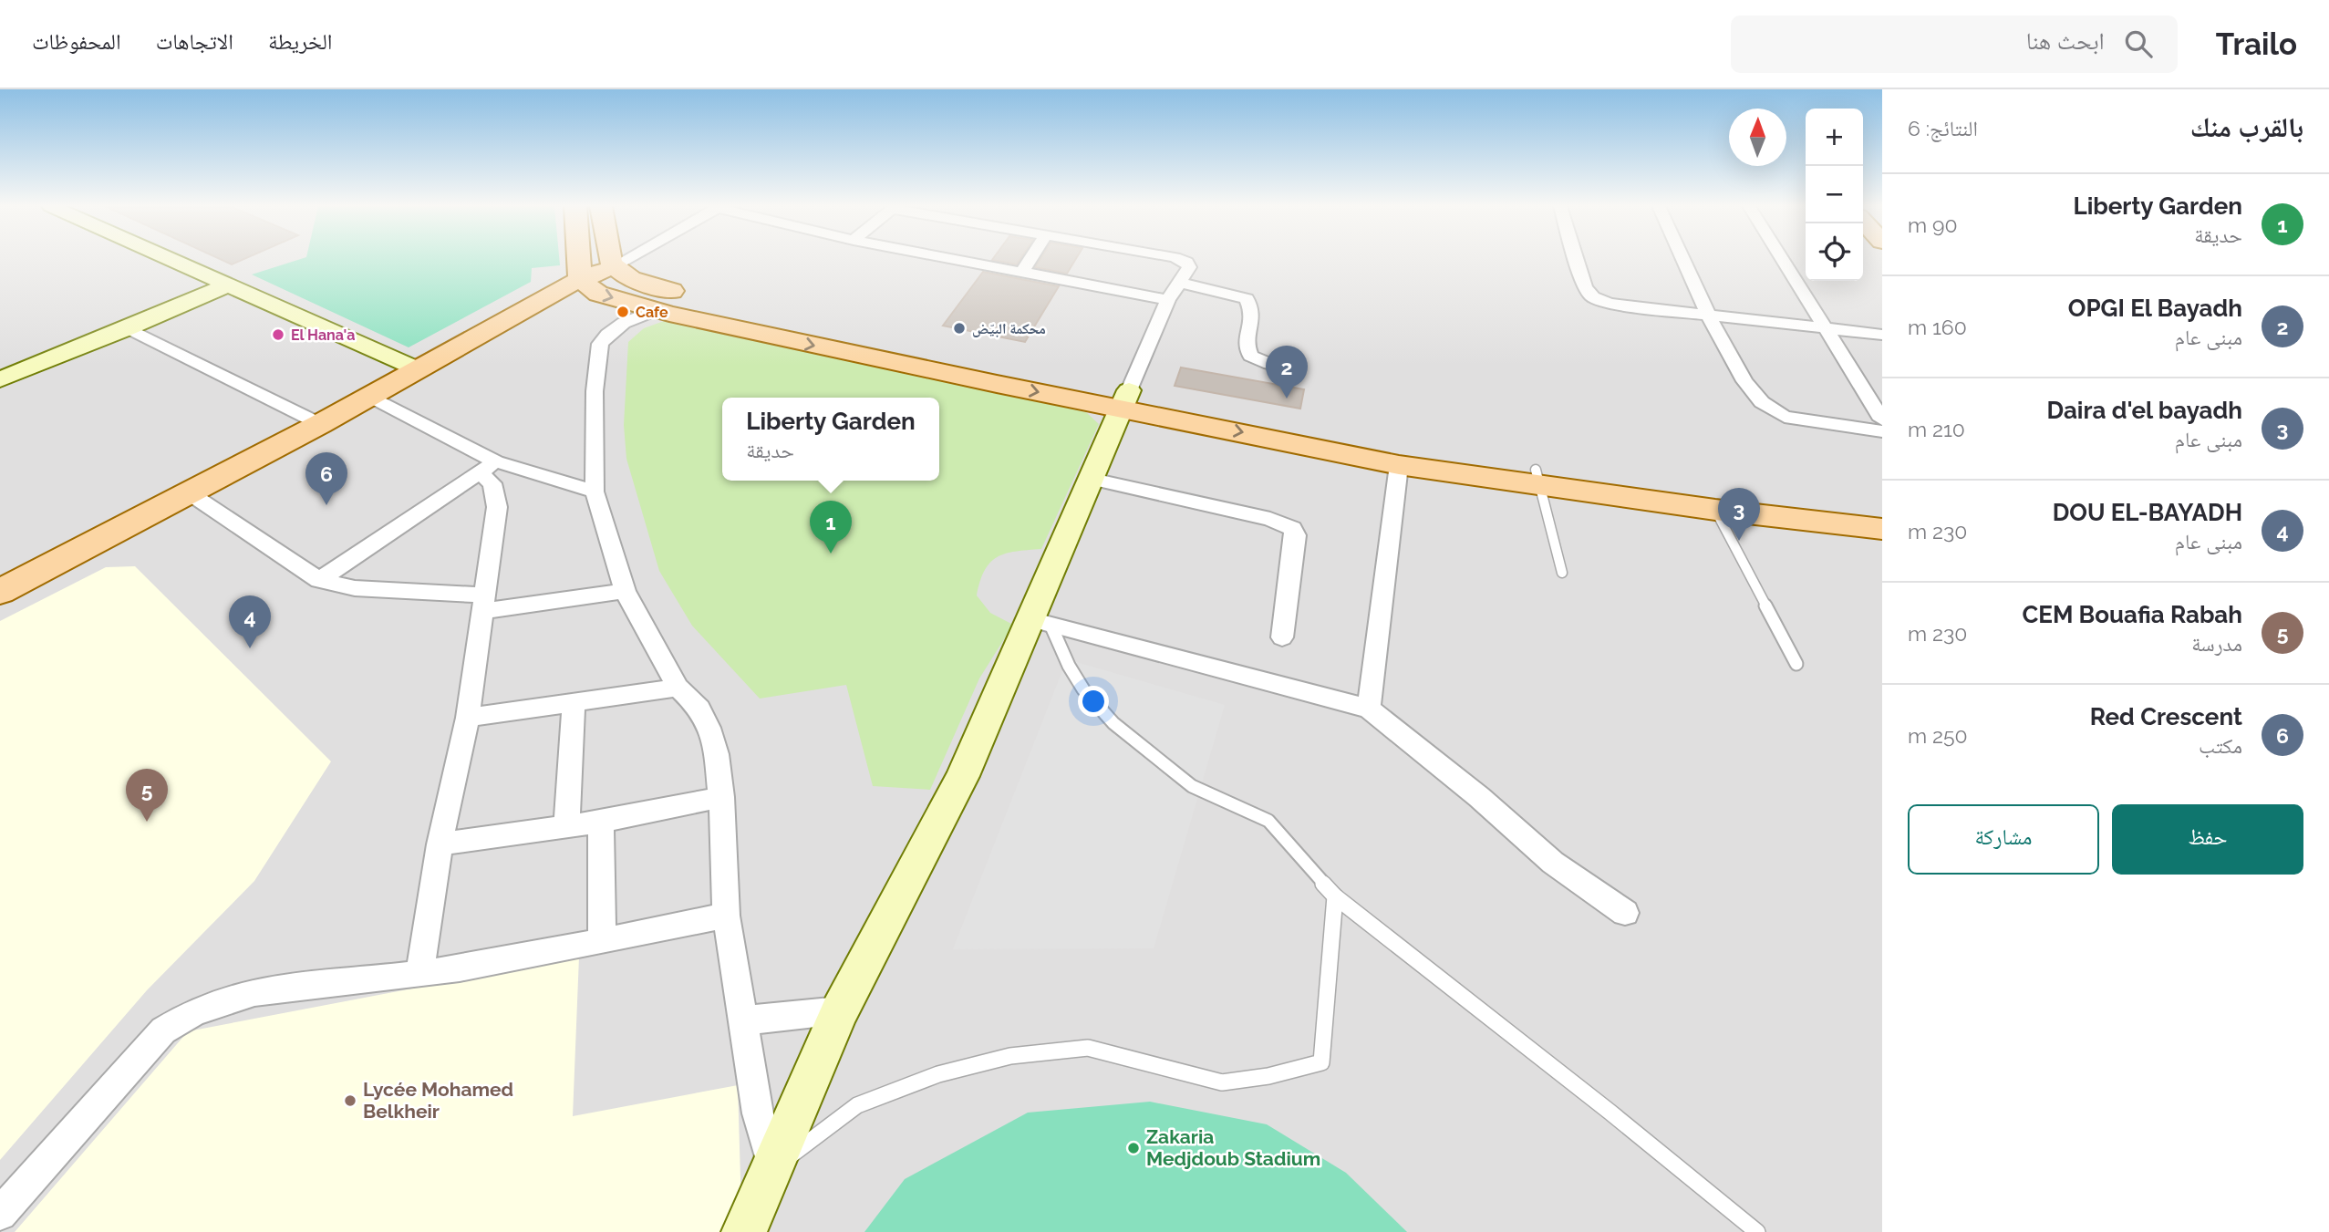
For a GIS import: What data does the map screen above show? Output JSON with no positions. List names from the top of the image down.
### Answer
{
  "places": [
    "Cafe",
    "محكمة البيّض",
    "El Hana'a",
    "Lycée Mohamed Belkheir",
    "Zakaria Medjdoub Stadium"
  ],
  "north": "top",
  "page": {
    "header": "Trailo",
    "search": "ابحث هنا",
    "nav": ["الخريطة", "الاتجاهات", "المحفوظات"],
    "heading": ["بالقرب منك", "النتائج: 6"],
    "map_buttons": ["+", "−"],
    "list": [
      {
        "mark": "1",
        "name": "Liberty Garden",
        "note": "حديقة",
        "value": "90 m"
      },
      {
        "mark": "2",
        "name": "OPGI El Bayadh",
        "note": "مبنى عام",
        "value": "160 m"
      },
      {
        "mark": "3",
        "name": "Daira d'el bayadh",
        "note": "مبنى عام",
        "value": "210 m"
      },
      {
        "mark": "4",
        "name": "DOU EL-BAYADH",
        "note": "مبنى عام",
        "value": "230 m"
      },
      {
        "mark": "5",
        "name": "CEM Bouafia Rabah",
        "note": "مدرسة",
        "value": "230 m"
      },
      {
        "mark": "6",
        "name": "Red Crescent",
        "note": "مكتب",
        "value": "250 m"
      }
    ],
    "pins": [
      "2",
      "6",
      "3",
      "1",
      "4",
      "5"
    ],
    "popup": ["Liberty Garden", "حديقة"],
    "buttons": ["حفظ", "مشاركة"]
  }
}
